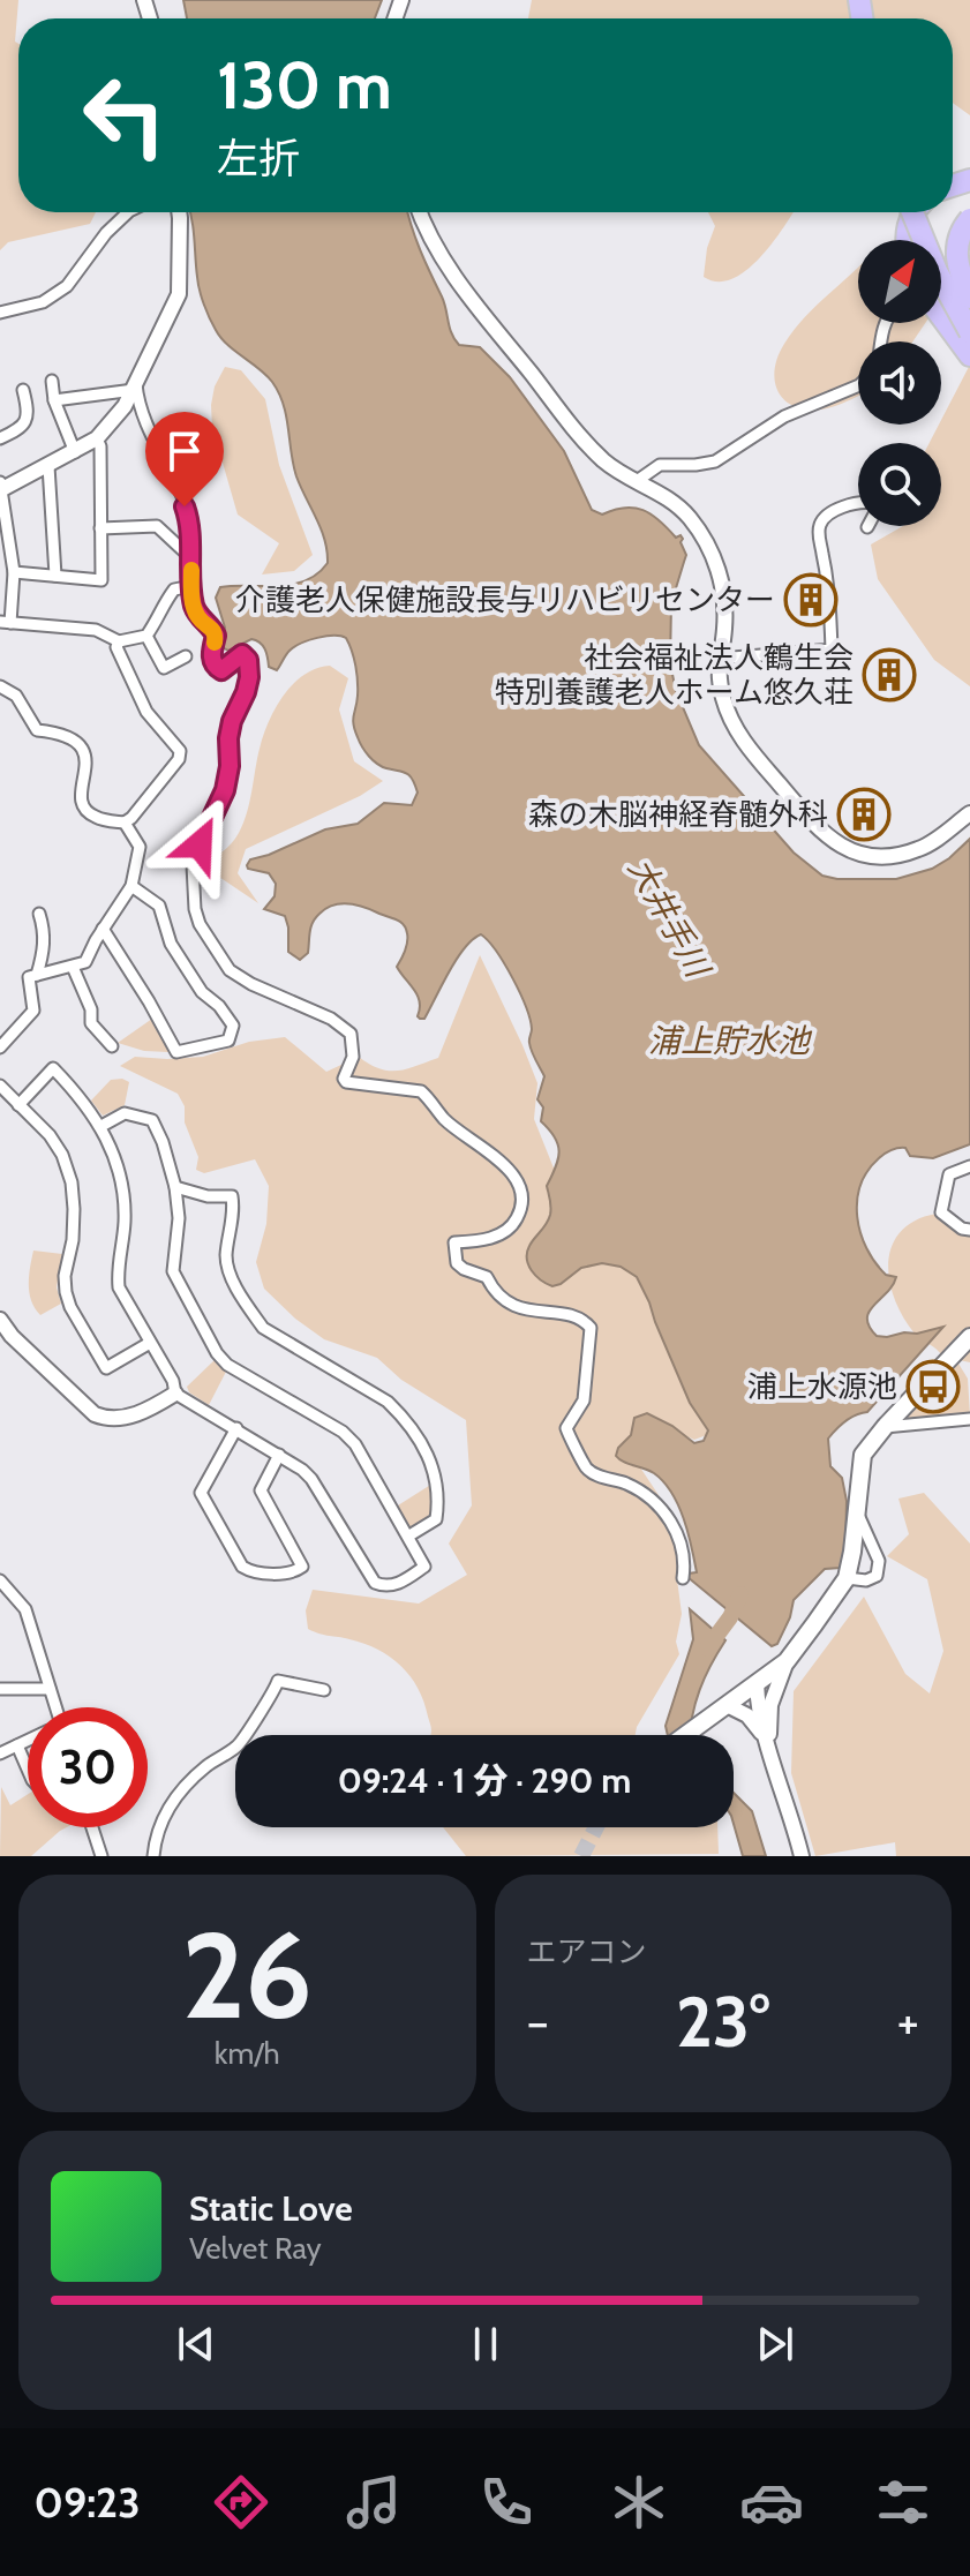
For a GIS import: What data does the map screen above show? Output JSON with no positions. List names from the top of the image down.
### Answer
{
  "water": ["大井手川", "浦上貯水池"],
  "places": {
    "building": ["介護老人保健施設長与リハビリセンター", "社会福祉法人鶴生会 特別養護老人ホーム悠久荘", "森の木脳神経脊髄外科"],
    "bus stop": ["浦上水源池"]
  },
  "north": "top right",
  "page": {
    "turn": ["130 m", "左折"],
    "limit": "30",
    "trip": "09:24 · 1 分 · 290 m",
    "tile": [
      ["26", "km/h"],
      "エアコン"
    ],
    "heat": ["−", "23°", "+"],
    "song": ["Static Love", "Velvet Ray"],
    "tabs": "09:23"
  }
}
